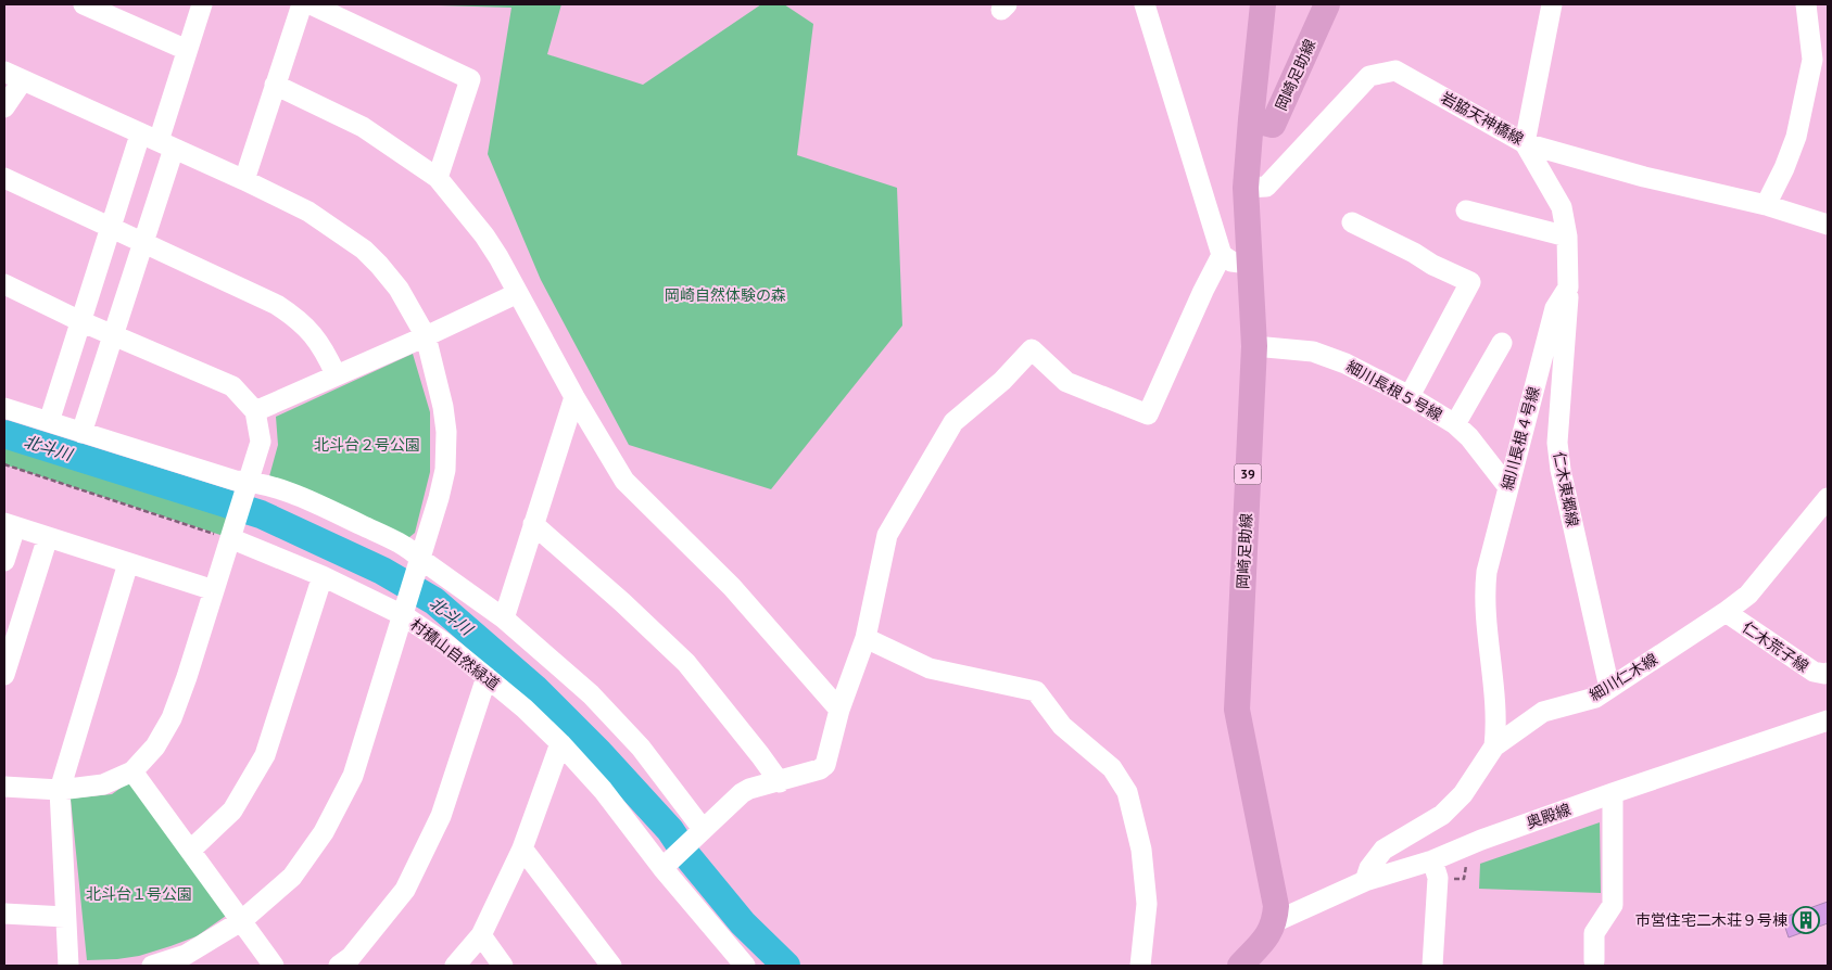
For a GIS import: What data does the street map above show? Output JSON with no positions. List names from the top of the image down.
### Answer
{
  "streets": {
    "main road": ["岡崎足助線", "39"],
    "street": [
      "岩脇天神橋線",
      "細川長根５号線",
      "細川長根４号線",
      "仁木東郷線",
      "仁木荒子線",
      "村積山自然緑道",
      "細川仁木線",
      "奥殿線"
    ]
  },
  "crossings": [
    ["岡崎足助線", "岩脇天神橋線"],
    ["岡崎足助線", "細川長根５号線"],
    ["岡崎足助線", "奥殿線"],
    ["細川長根５号線", "細川長根４号線"],
    ["細川長根４号線", "仁木東郷線"],
    ["細川長根４号線", "細川仁木線"],
    ["仁木東郷線", "細川仁木線"],
    ["仁木荒子線", "細川仁木線"],
    ["細川仁木線", "奥殿線"]
  ],
  "water": ["北斗川"],
  "parks": ["岡崎自然体験の森", "北斗台２号公園", "北斗台１号公園"],
  "places": {
    "building": ["市営住宅二木荘９号棟"]
  }
}
